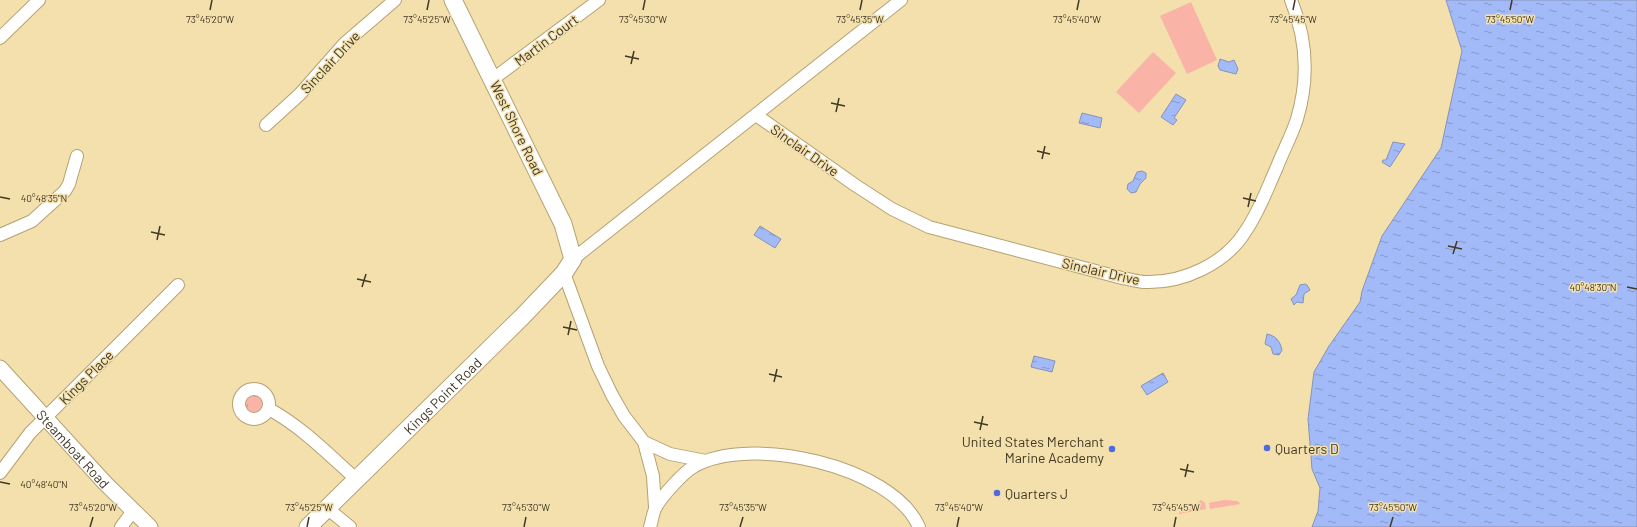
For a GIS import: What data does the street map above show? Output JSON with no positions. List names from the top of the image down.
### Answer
{
  "streets": {
    "main road": ["West Shore Road", "Kings Point Road"],
    "street": [
      "Martin Court",
      "Sinclair Drive",
      "Kings Place",
      "Steamboat Road"
    ]
  },
  "crossings": [
    ["Martin Court", "West Shore Road"],
    ["Sinclair Drive", "West Shore Road"],
    ["Sinclair Drive", "Kings Point Road"],
    ["West Shore Road", "Kings Point Road"],
    ["Kings Place", "Steamboat Road"]
  ],
  "places": ["Quarters D", "United States Merchant Marine Academy", "Quarters J"],
  "coordinates": [
    "73°45'20\"W",
    "73°45'25\"W",
    "73°45'35\"W",
    "73°45'30\"W",
    "73°45'40\"W",
    "73°45'45\"W",
    "73°45'50\"W",
    "40°48'35\"N",
    "40°48'30\"N",
    "40°48'40\"N"
  ]
}
